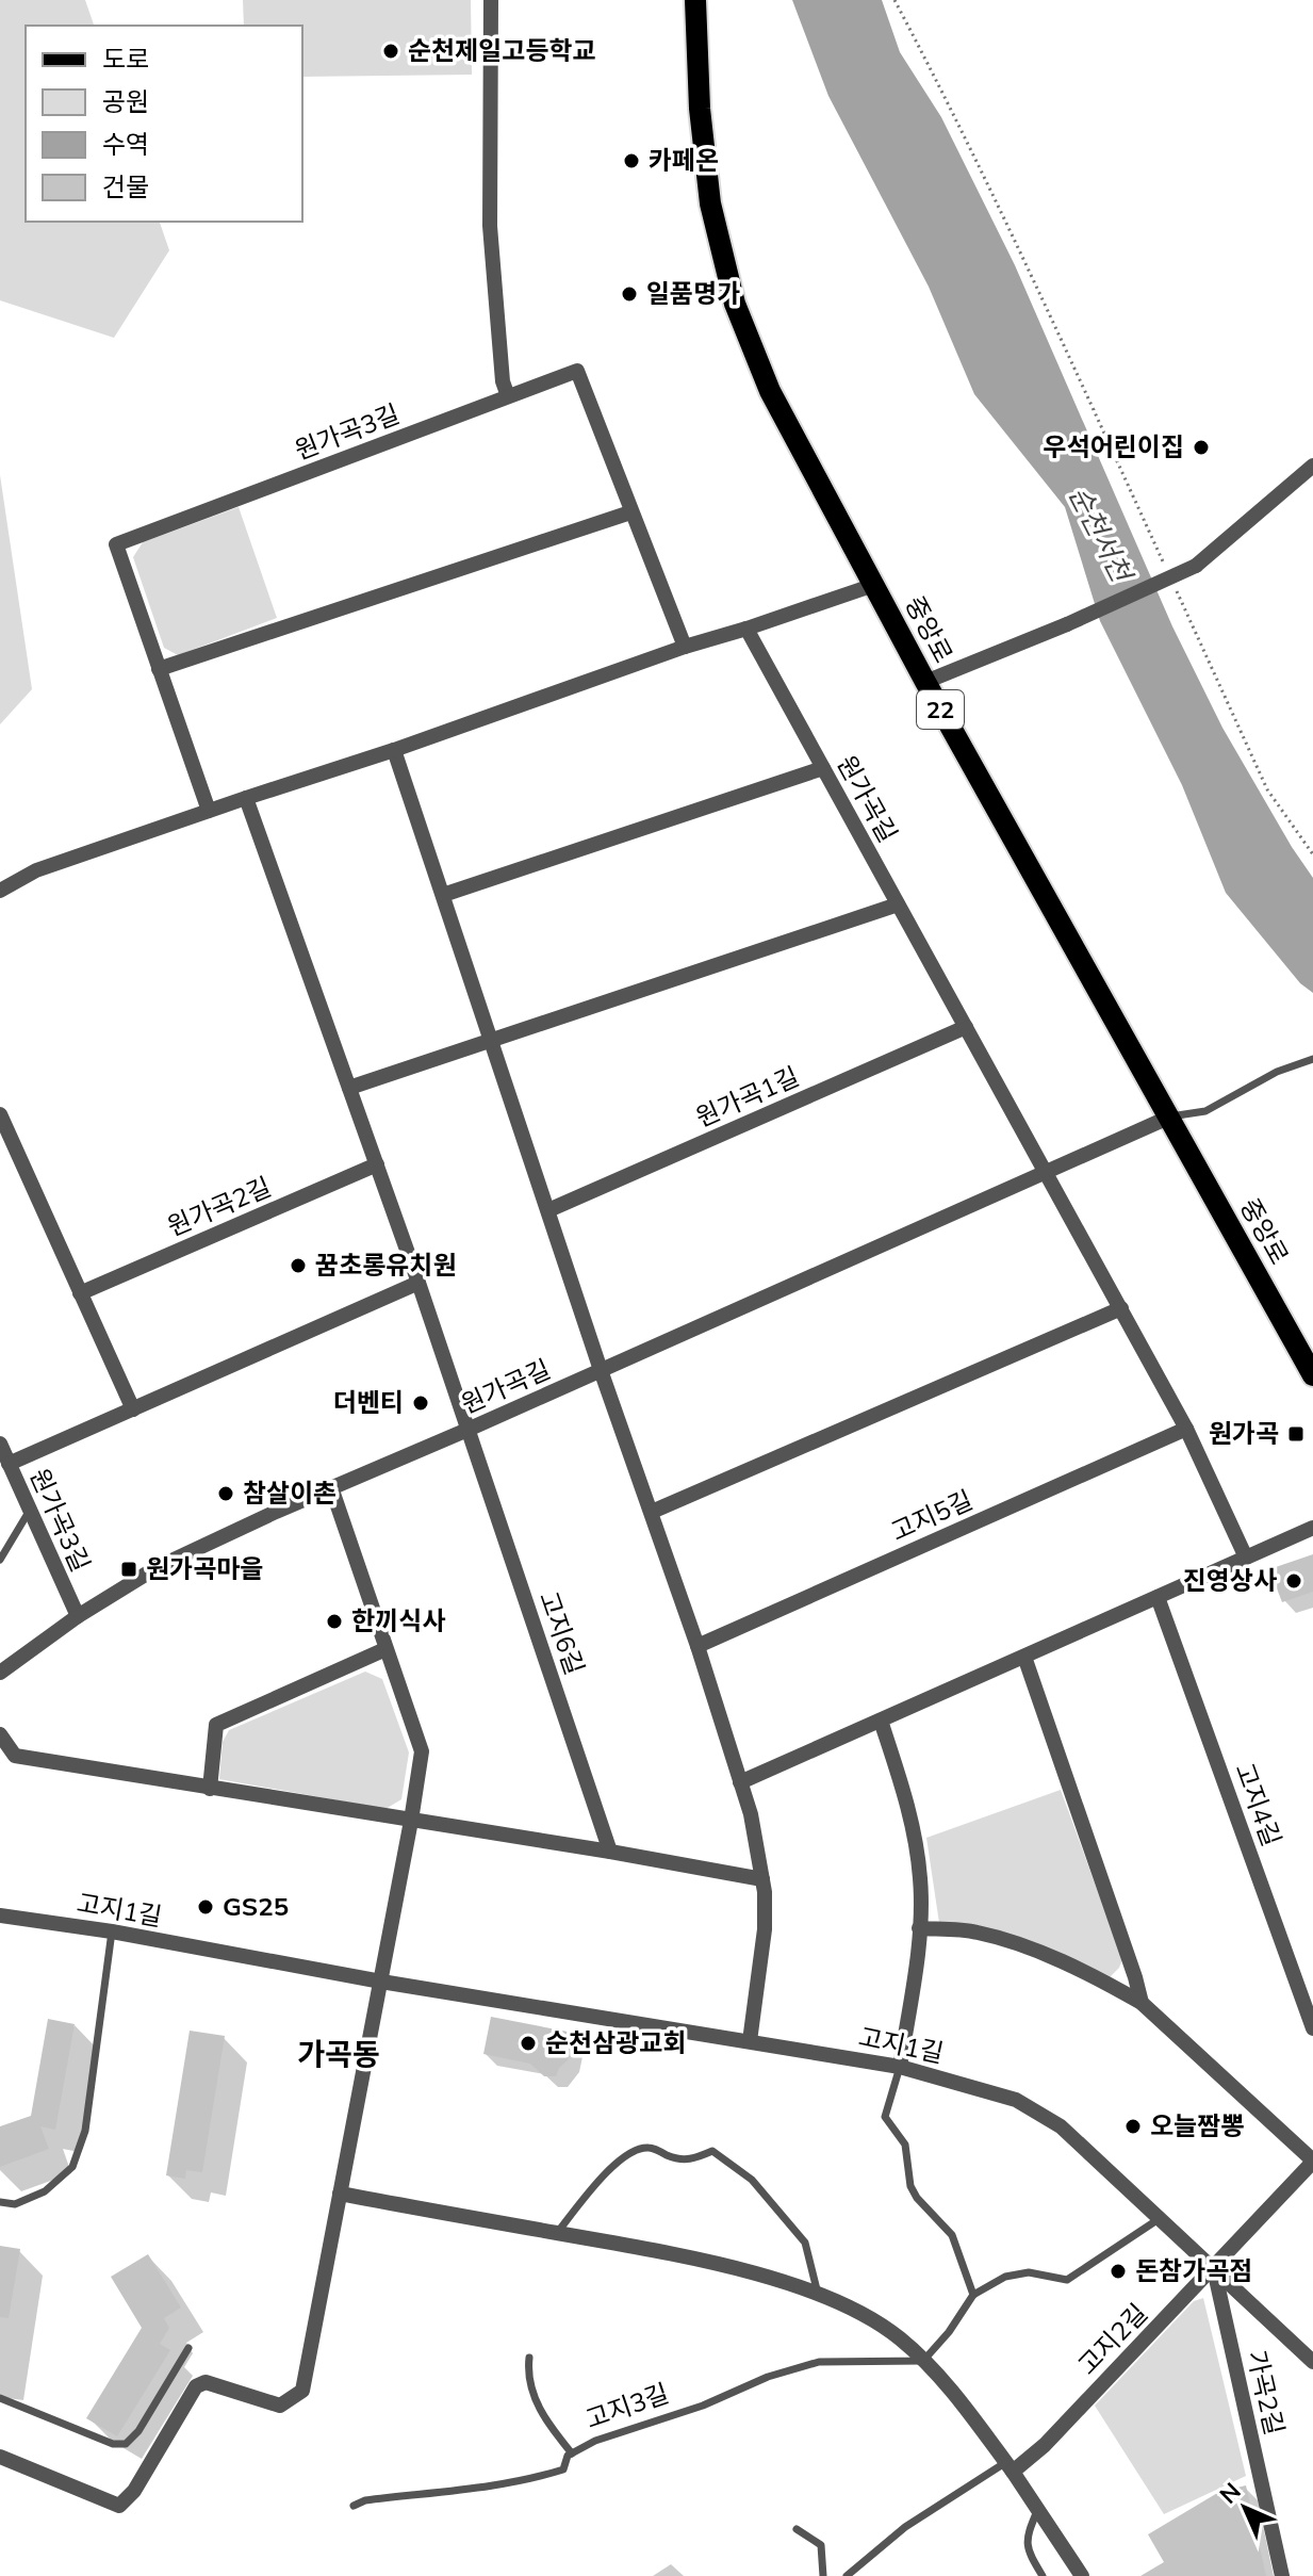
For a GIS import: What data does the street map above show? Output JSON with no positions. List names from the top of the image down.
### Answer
{
  "streets": {
    "main road": ["중앙로", "22"],
    "street": [
      "원가곡3길",
      "원가곡길",
      "원가곡1길",
      "원가곡2길",
      "고지5길",
      "고지6길",
      "고지4길",
      "고지1길",
      "고지2길",
      "가곡2길"
    ],
    "lane": ["고지3길"]
  },
  "crossings": [
    ["원가곡3길", "원가곡길"],
    ["중앙로", "원가곡길"],
    ["원가곡길", "원가곡1길"],
    ["원가곡길", "고지6길"],
    ["고지1길", "고지2길"],
    ["고지1길", "가곡2길"],
    ["고지2길", "가곡2길"]
  ],
  "districts": ["가곡동"],
  "water": ["순천서천"],
  "places": {
    "other": [
      "순천제일고등학교",
      "카페온",
      "일품명가",
      "우석어린이집",
      "꿈초롱유치원",
      "더벤티",
      "참살이촌",
      "진영상사",
      "한끼식사",
      "GS25",
      "순천삼광교회",
      "오늘짬뽕",
      "돈참가곡점"
    ],
    "transit": ["원가곡", "원가곡마을"]
  },
  "legend": [
    "도로",
    "공원",
    "수역",
    "건물"
  ],
  "north": "top left"
}
